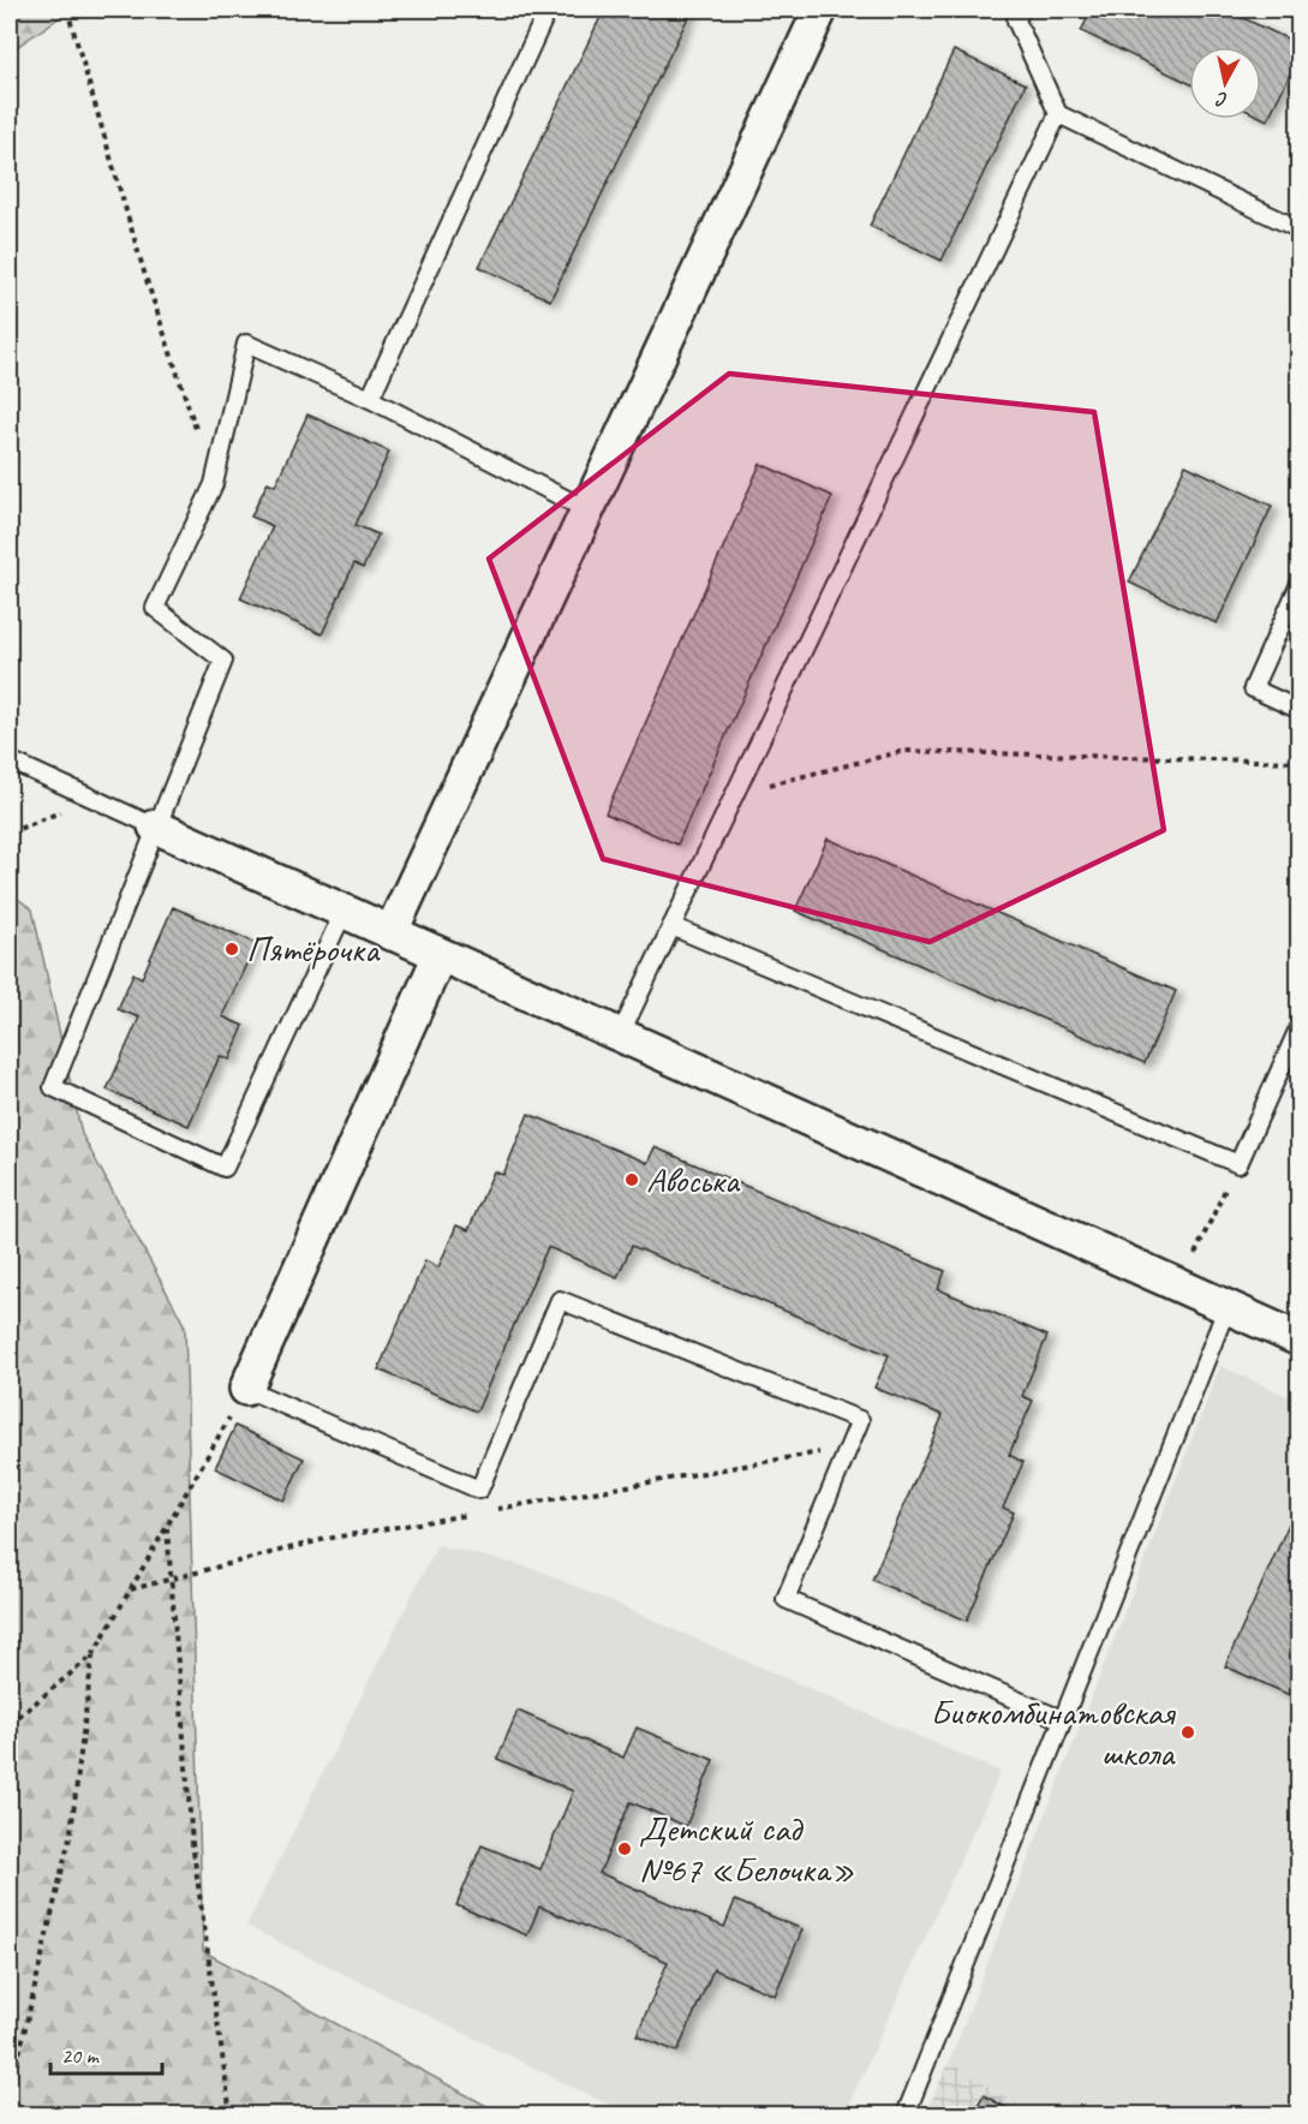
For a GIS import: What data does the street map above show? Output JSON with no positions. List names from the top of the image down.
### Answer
{
  "places": [
    "Пятёрочка",
    "Авоська",
    "Биокомбинатовская школа",
    "Детский сад №67 «Белочка»"
  ],
  "scale_bar": "20 m",
  "north": "bottom"
}
